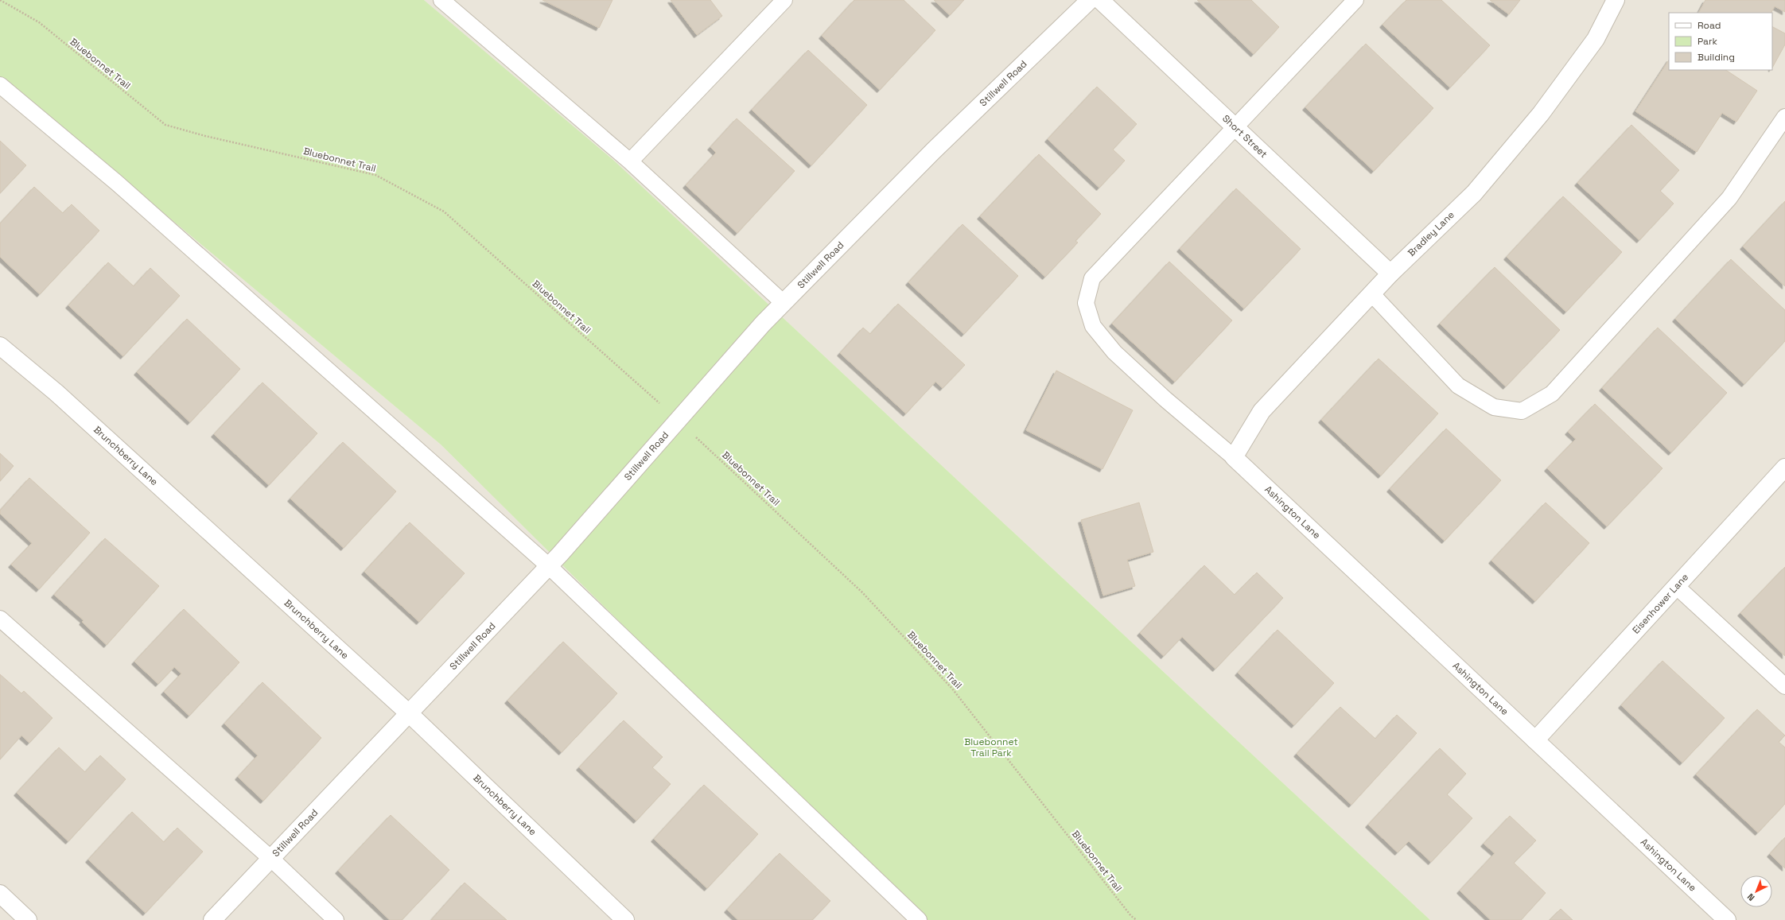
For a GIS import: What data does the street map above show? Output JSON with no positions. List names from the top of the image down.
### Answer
{
  "streets": {
    "street": [
      "Stillwell Road",
      "Short Street",
      "Bradley Lane",
      "Brunchberry Lane",
      "Ashington Lane",
      "Eisenhower Lane"
    ],
    "path": ["Bluebonnet Trail"]
  },
  "crossings": [
    ["Stillwell Road", "Brunchberry Lane"],
    ["Short Street", "Bradley Lane"],
    ["Bradley Lane", "Ashington Lane"],
    ["Ashington Lane", "Eisenhower Lane"]
  ],
  "parks": ["Bluebonnet Trail Park"],
  "legend": ["Road", "Park", "Building"],
  "north": "bottom left"
}
